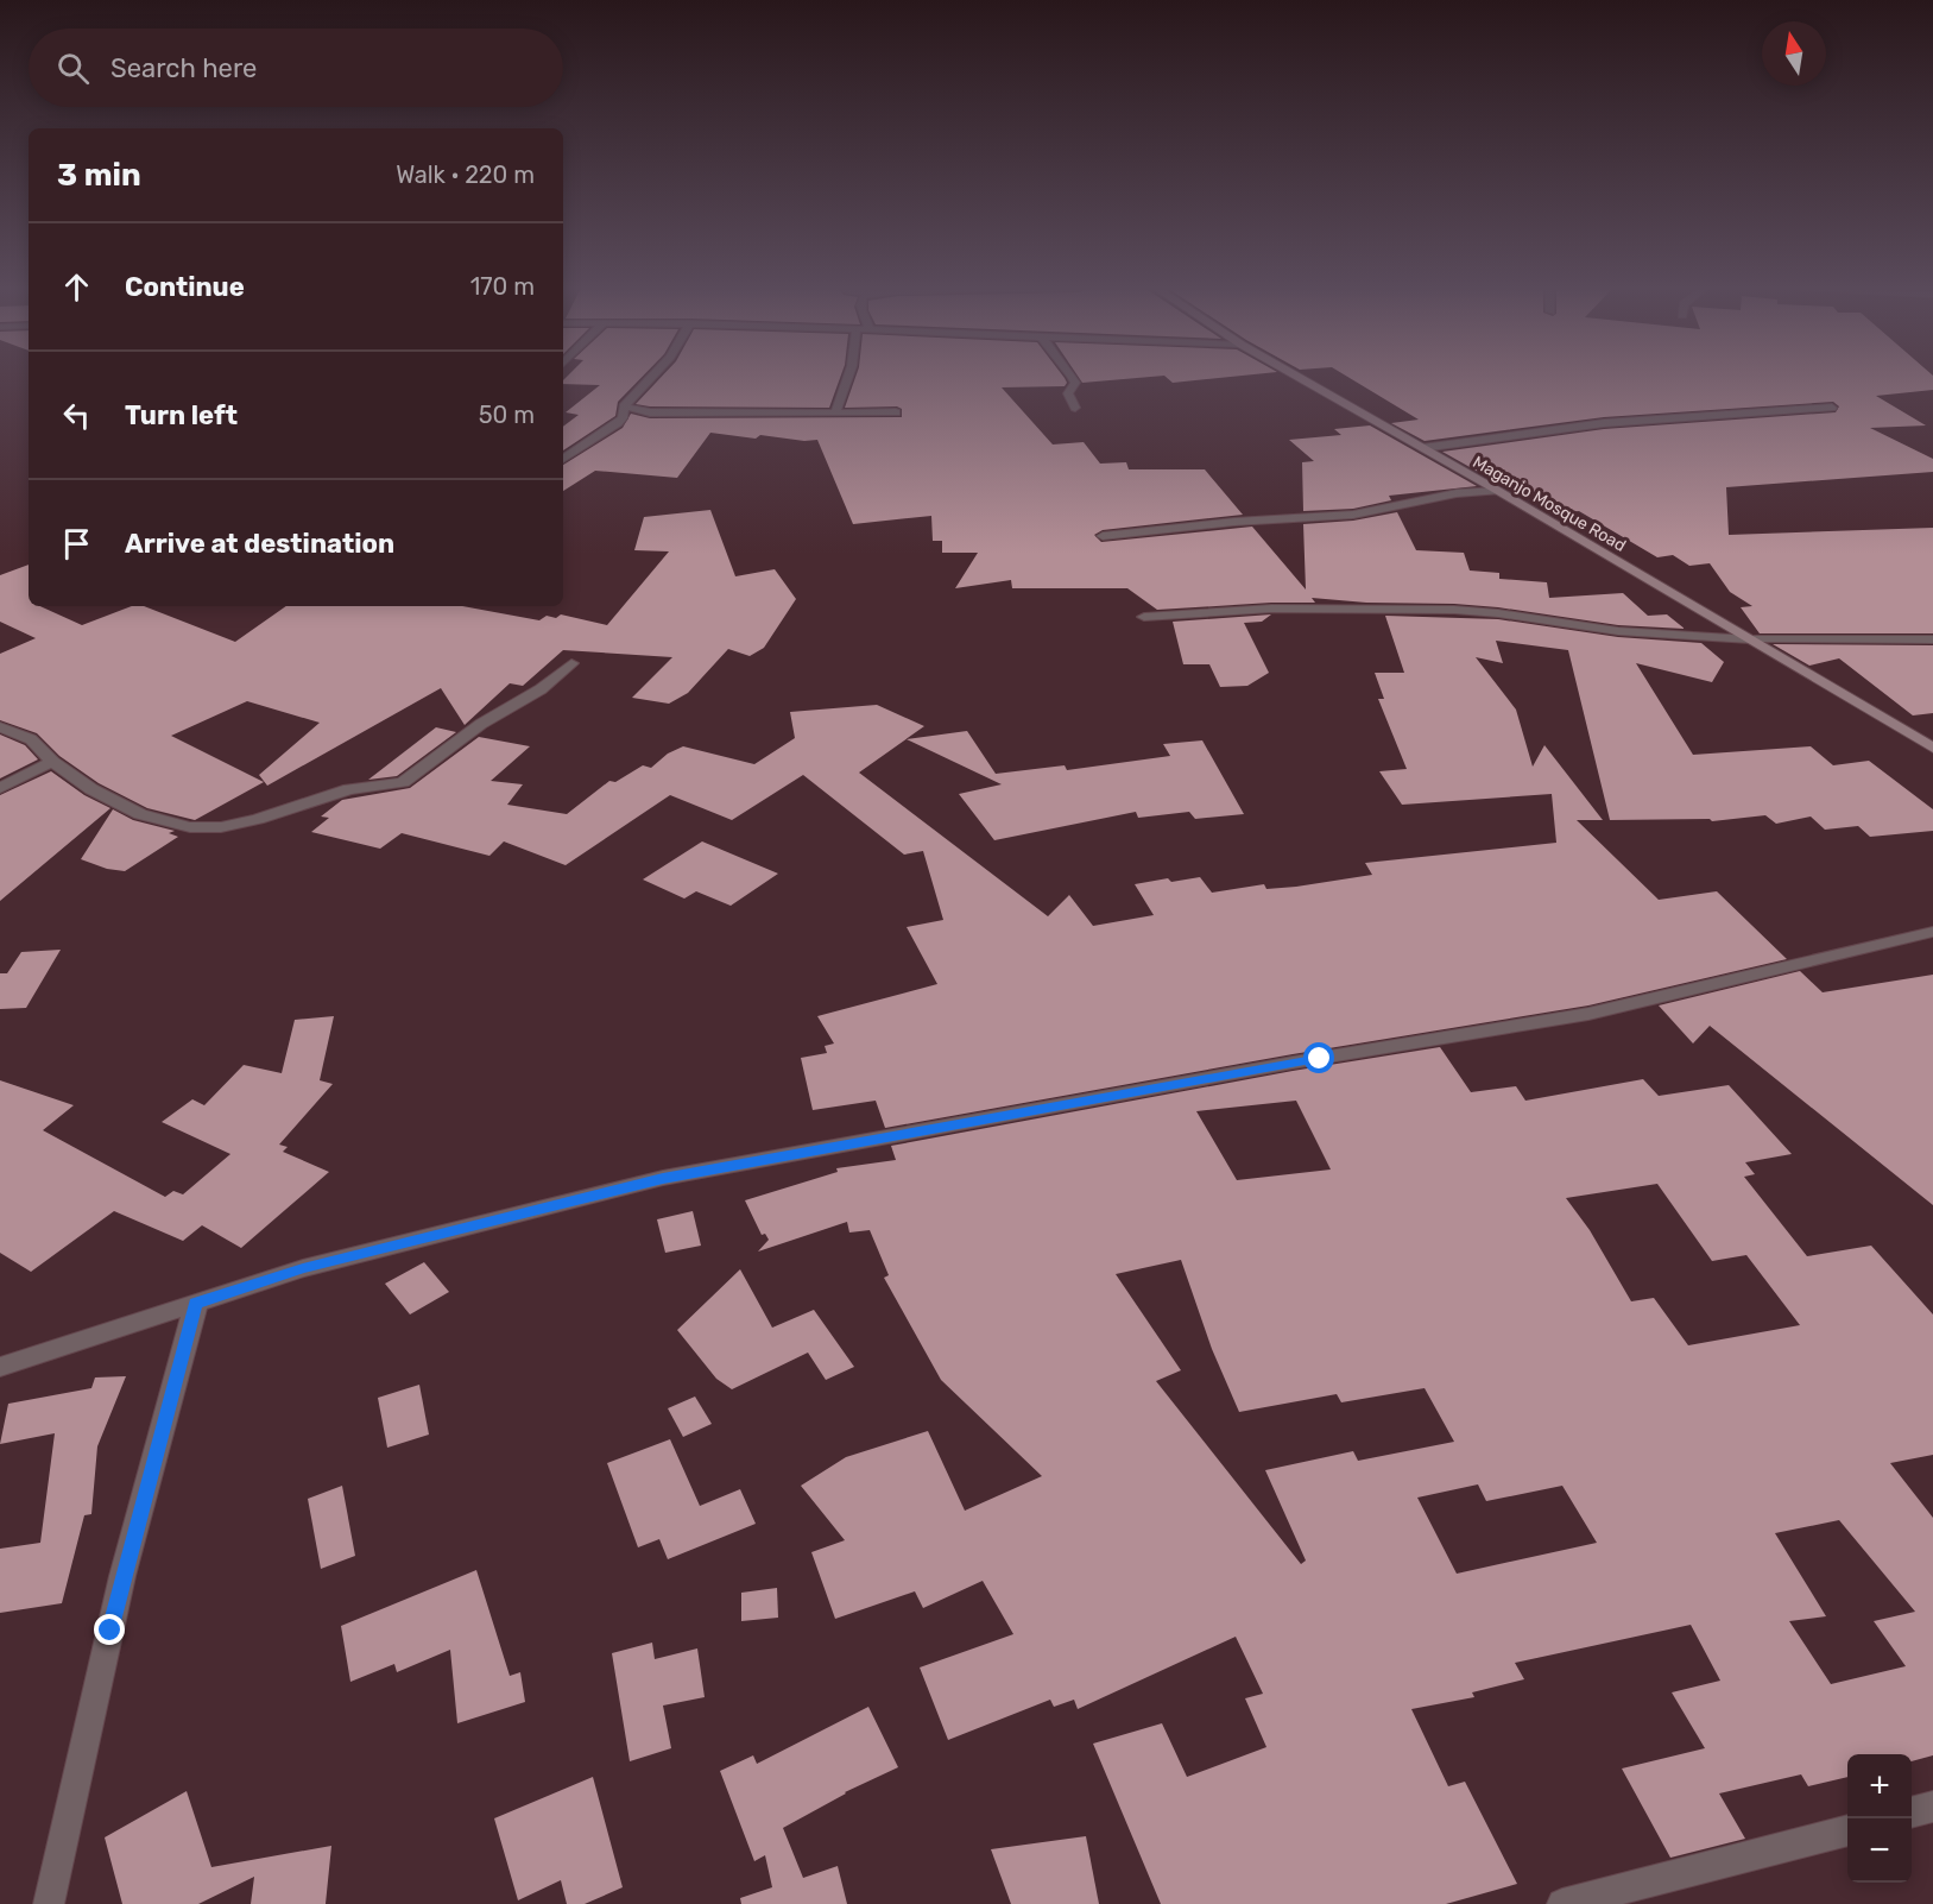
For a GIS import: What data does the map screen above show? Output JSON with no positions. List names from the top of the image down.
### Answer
{
  "streets": {
    "street": ["Maganjo Mosque Road"]
  },
  "north": "top",
  "page": {
    "search": "Search here",
    "heading": ["3 min", "Walk · 220 m"],
    "list": [
      ["Continue", "170 m"],
      ["Turn left", "50 m"],
      "Arrive at destination"
    ],
    "map_buttons": ["+", "−"]
  }
}
